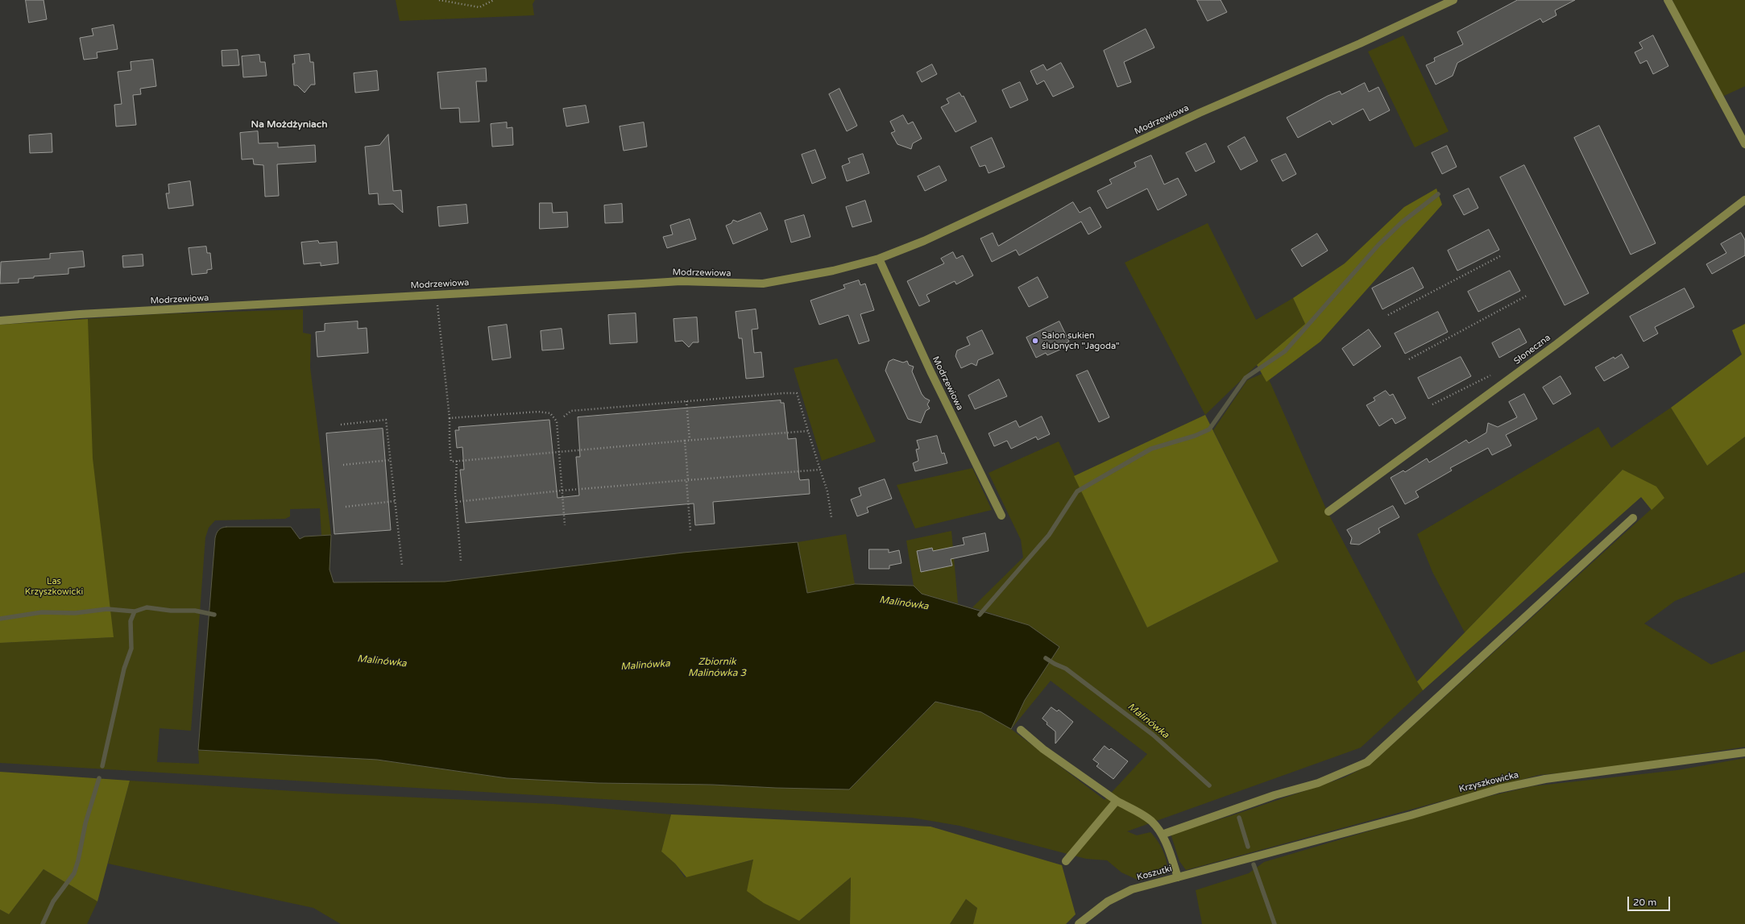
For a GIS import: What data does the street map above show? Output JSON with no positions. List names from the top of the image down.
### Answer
{
  "streets": {
    "street": [
      "Modrzewiowa",
      "Słoneczna",
      "Krzyszkowicka",
      "Koszutki"
    ]
  },
  "crossings": [
    ["Krzyszkowicka", "Koszutki"]
  ],
  "districts": ["Na Możdżyniach"],
  "water": ["Malinówka", "Zbiornik Malinówka 3"],
  "parks": ["Las Krzyszkowicki"],
  "places": ["Salon sukien ślubnych \"Jagoda\""],
  "scale_bar": "20 m"
}
